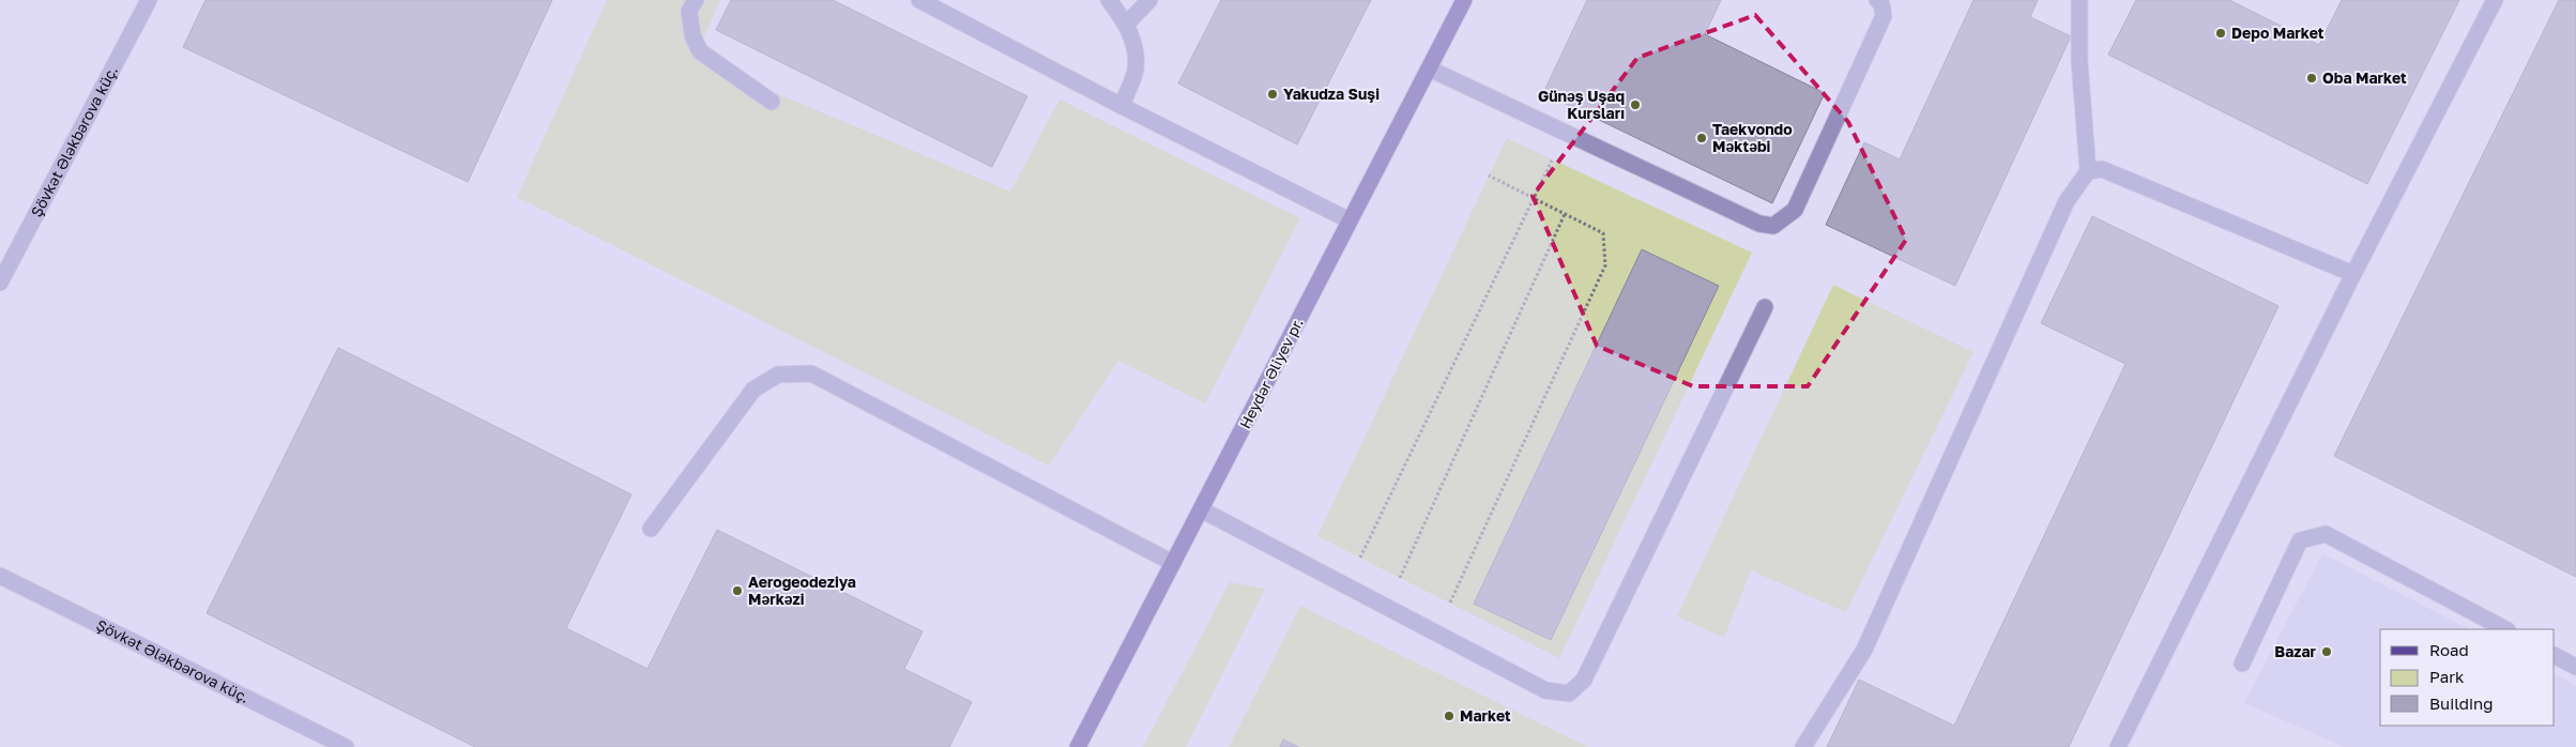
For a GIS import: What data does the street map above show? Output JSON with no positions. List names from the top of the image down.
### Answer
{
  "streets": {
    "main road": ["Heydər Əliyev pr."],
    "street": ["Şövkət Ələkbərova küç."]
  },
  "places": [
    "Depo Market",
    "Oba Market",
    "Yakudza Suşi",
    "Günəş Uşaq Kursları",
    "Taekvondo Məktəbi",
    "Aerogeodeziya Mərkəzi",
    "Bazar",
    "Market"
  ],
  "legend": ["Road", "Park", "Building"]
}
